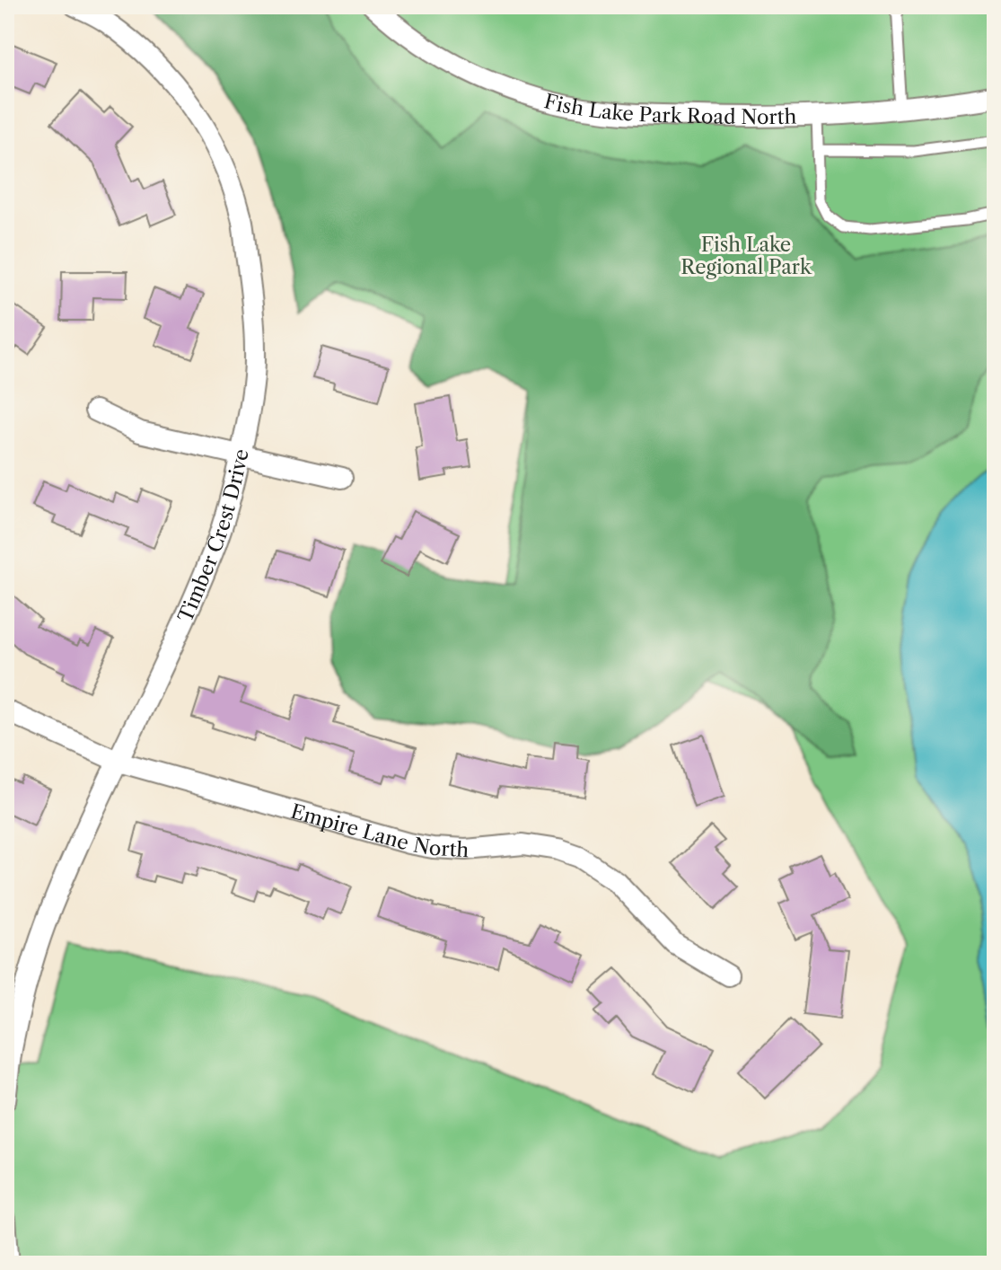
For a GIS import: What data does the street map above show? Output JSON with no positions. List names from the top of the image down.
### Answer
{
  "streets": {
    "street": ["Fish Lake Park Road North", "Timber Crest Drive", "Empire Lane North"]
  },
  "crossings": [
    ["Timber Crest Drive", "Empire Lane North"]
  ],
  "parks": ["Fish Lake Regional Park"]
}
